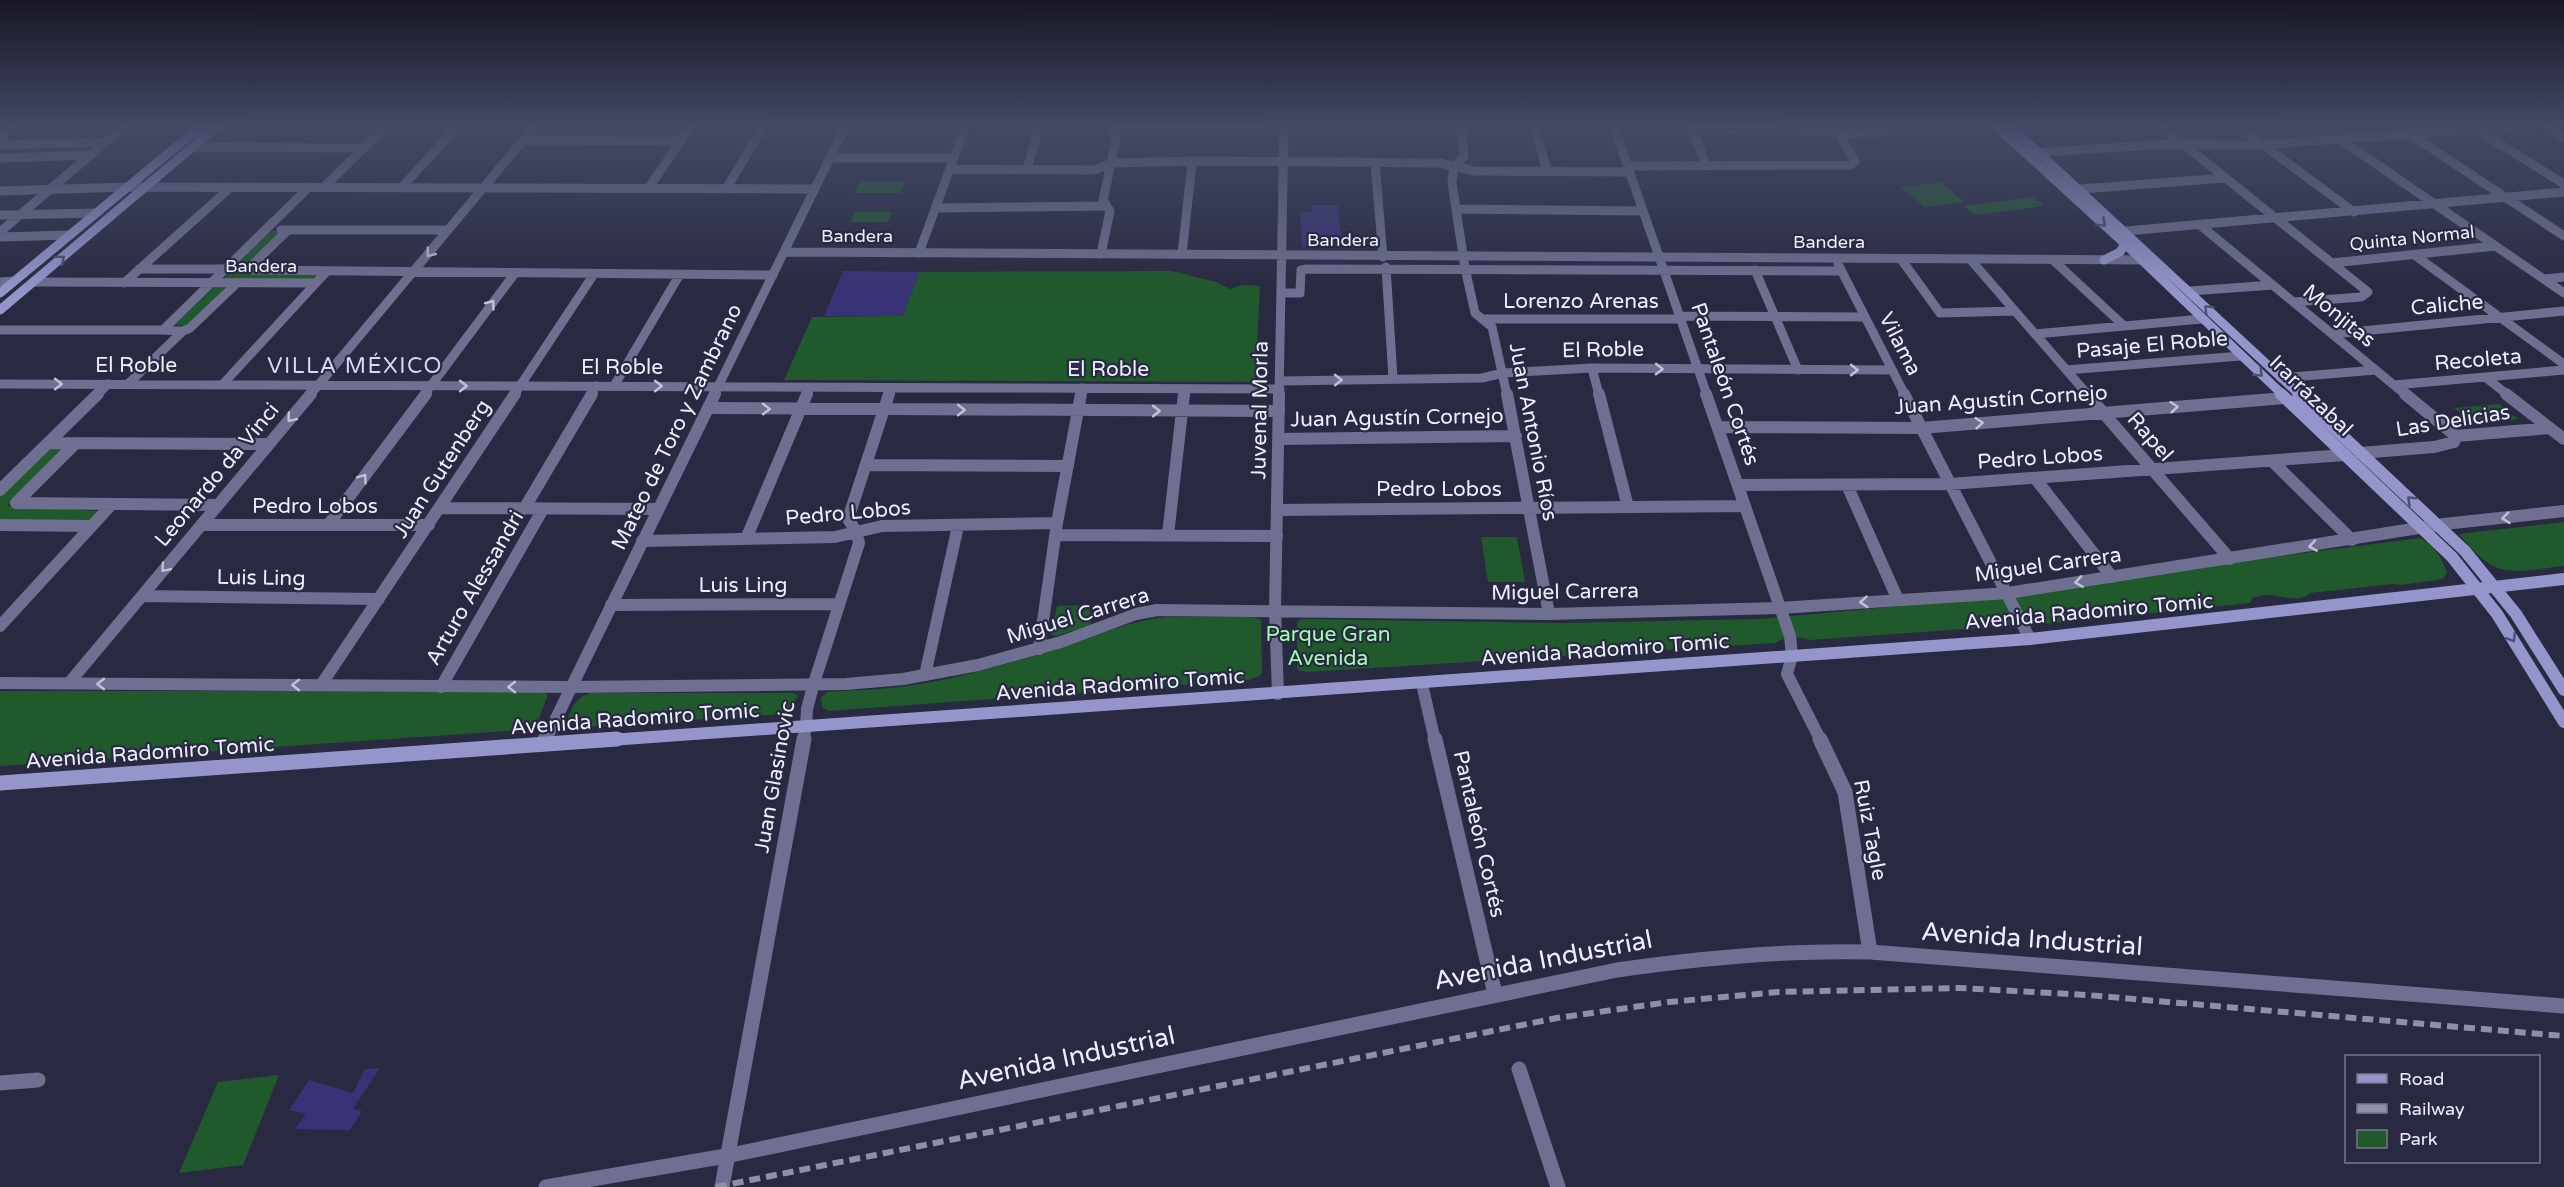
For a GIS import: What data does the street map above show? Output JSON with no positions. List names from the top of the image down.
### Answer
{
  "streets": {
    "main road": ["Irarrázabal", "Avenida Radomiro Tomic"],
    "street": [
      "Bandera",
      "Quinta Normal",
      "Lorenzo Arenas",
      "Caliche",
      "Monjitas",
      "Vilama",
      "Pasaje El Roble",
      "El Roble",
      "Recoleta",
      "Pantaleón Cortés",
      "Juan Agustín Cornejo",
      "Juvenal Morla",
      "Las Delicias",
      "Mateo de Toro y Zambrano",
      "Juan Antonio Ríos",
      "Rapel",
      "Pedro Lobos",
      "Juan Gutenberg",
      "Leonardo da Vinci",
      "Miguel Carrera",
      "Luis Ling",
      "Arturo Alessandri",
      "Juan Glasinovic",
      "Ruiz Tagle",
      "Avenida Industrial"
    ]
  },
  "crossings": [
    ["Bandera", "Vilama"],
    ["Bandera", "Pantaleón Cortés"],
    ["Bandera", "Irarrázabal"],
    ["Bandera", "Juvenal Morla"],
    ["Bandera", "Mateo de Toro y Zambrano"],
    ["Bandera", "Juan Antonio Ríos"],
    ["Bandera", "Rapel"],
    ["Bandera", "Juan Gutenberg"],
    ["Bandera", "Leonardo da Vinci"],
    ["Lorenzo Arenas", "Vilama"],
    ["Lorenzo Arenas", "Pantaleón Cortés"],
    ["Lorenzo Arenas", "Juan Antonio Ríos"],
    ["Caliche", "Monjitas"],
    ["Monjitas", "Recoleta"],
    ["Monjitas", "Las Delicias"],
    ["Vilama", "El Roble"],
    ["Vilama", "Juan Agustín Cornejo"],
    ["Vilama", "Pedro Lobos"],
    ["Vilama", "Miguel Carrera"],
    ["Vilama", "Avenida Radomiro Tomic"],
    ["Pasaje El Roble", "Irarrázabal"],
    ["Pasaje El Roble", "Rapel"],
    ["El Roble", "Pantaleón Cortés"],
    ["El Roble", "Juvenal Morla"],
    ["El Roble", "Mateo de Toro y Zambrano"],
    ["El Roble", "Juan Antonio Ríos"],
    ["El Roble", "Juan Gutenberg"],
    ["El Roble", "Leonardo da Vinci"],
    ["El Roble", "Arturo Alessandri"],
    ["El Roble", "Juan Glasinovic"],
    ["Pantaleón Cortés", "Juan Agustín Cornejo"],
    ["Pantaleón Cortés", "Pedro Lobos"],
    ["Pantaleón Cortés", "Miguel Carrera"],
    ["Pantaleón Cortés", "Avenida Radomiro Tomic"],
    ["Pantaleón Cortés", "Ruiz Tagle"],
    ["Pantaleón Cortés", "Avenida Industrial"],
    ["Irarrázabal", "Juan Agustín Cornejo"],
    ["Irarrázabal", "Las Delicias"],
    ["Irarrázabal", "Pedro Lobos"],
    ["Irarrázabal", "Miguel Carrera"],
    ["Irarrázabal", "Avenida Radomiro Tomic"],
    ["Juan Agustín Cornejo", "Juvenal Morla"],
    ["Juan Agustín Cornejo", "Juan Antonio Ríos"],
    ["Juan Agustín Cornejo", "Rapel"],
    ["Juvenal Morla", "Pedro Lobos"],
    ["Juvenal Morla", "Miguel Carrera"],
    ["Juvenal Morla", "Avenida Radomiro Tomic"],
    ["Mateo de Toro y Zambrano", "Pedro Lobos"],
    ["Mateo de Toro y Zambrano", "Miguel Carrera"],
    ["Mateo de Toro y Zambrano", "Luis Ling"],
    ["Mateo de Toro y Zambrano", "Avenida Radomiro Tomic"],
    ["Juan Antonio Ríos", "Pedro Lobos"],
    ["Juan Antonio Ríos", "Miguel Carrera"],
    ["Rapel", "Pedro Lobos"],
    ["Rapel", "Miguel Carrera"],
    ["Pedro Lobos", "Juan Gutenberg"],
    ["Pedro Lobos", "Leonardo da Vinci"],
    ["Pedro Lobos", "Juan Glasinovic"],
    ["Juan Gutenberg", "Luis Ling"],
    ["Juan Gutenberg", "Avenida Radomiro Tomic"],
    ["Leonardo da Vinci", "Luis Ling"],
    ["Leonardo da Vinci", "Avenida Radomiro Tomic"],
    ["Miguel Carrera", "Avenida Radomiro Tomic"],
    ["Miguel Carrera", "Juan Glasinovic"],
    ["Luis Ling", "Juan Glasinovic"],
    ["Arturo Alessandri", "Avenida Radomiro Tomic"],
    ["Avenida Radomiro Tomic", "Juan Glasinovic"],
    ["Avenida Radomiro Tomic", "Ruiz Tagle"],
    ["Juan Glasinovic", "Avenida Industrial"],
    ["Ruiz Tagle", "Avenida Industrial"]
  ],
  "districts": ["VILLA MÉXICO"],
  "parks": ["Parque Gran Avenida"],
  "legend": ["Road", "Railway", "Park"]
}
